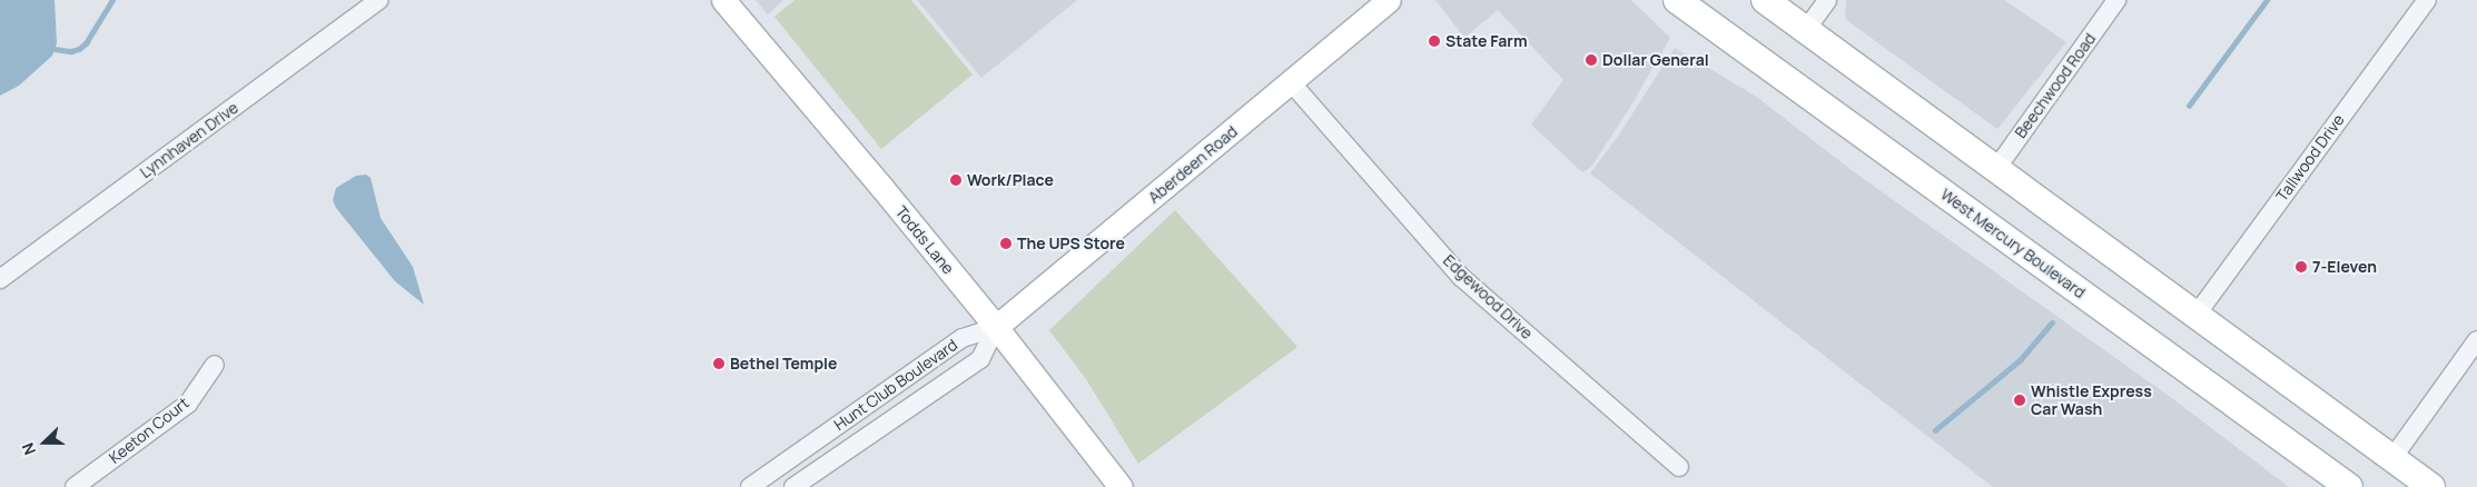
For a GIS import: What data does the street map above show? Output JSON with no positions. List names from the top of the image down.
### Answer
{
  "streets": {
    "highway": ["West Mercury Boulevard"],
    "main road": ["Aberdeen Road", "Todds Lane"],
    "street": [
      "Beechwood Road",
      "Lynnhaven Drive",
      "Tallwood Drive",
      "Edgewood Drive",
      "Hunt Club Boulevard",
      "Keeton Court"
    ]
  },
  "crossings": [
    ["Aberdeen Road", "Todds Lane"],
    ["Aberdeen Road", "Edgewood Drive"],
    ["Aberdeen Road", "Hunt Club Boulevard"],
    ["Todds Lane", "Hunt Club Boulevard"]
  ],
  "places": [
    "State Farm",
    "Dollar General",
    "Work/Place",
    "The UPS Store",
    "7-Eleven",
    "Bethel Temple",
    "Whistle Express Car Wash"
  ],
  "north": "left"
}
